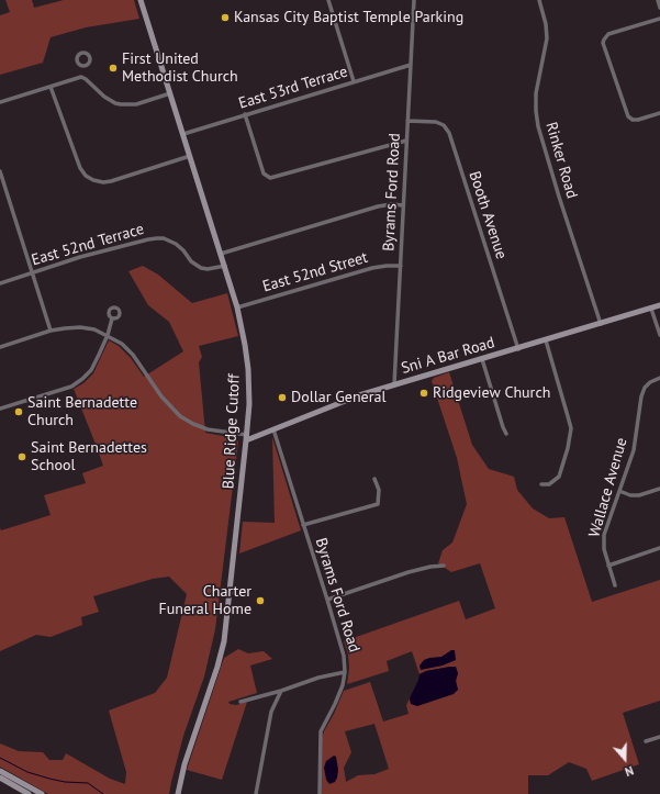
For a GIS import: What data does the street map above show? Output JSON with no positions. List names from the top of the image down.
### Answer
{
  "streets": {
    "main road": ["Sni A Bar Road", "Blue Ridge Cutoff"],
    "street": [
      "East 53rd Terrace",
      "Rinker Road",
      "Byrams Ford Road",
      "Booth Avenue",
      "East 52nd Terrace",
      "East 52nd Street",
      "Wallace Avenue"
    ]
  },
  "crossings": [
    ["East 53rd Terrace", "Byrams Ford Road"],
    ["East 53rd Terrace", "Blue Ridge Cutoff"],
    ["Rinker Road", "Sni A Bar Road"],
    ["Byrams Ford Road", "Booth Avenue"],
    ["Byrams Ford Road", "East 52nd Street"],
    ["Byrams Ford Road", "Sni A Bar Road"],
    ["Booth Avenue", "Sni A Bar Road"],
    ["East 52nd Terrace", "Blue Ridge Cutoff"],
    ["East 52nd Street", "Blue Ridge Cutoff"],
    ["Sni A Bar Road", "Blue Ridge Cutoff"]
  ],
  "places": [
    "Kansas City Baptist Temple Parking",
    "First United Methodist Church",
    "Ridgeview Church",
    "Dollar General",
    "Saint Bernadette Church",
    "Saint Bernadettes School",
    "Charter Funeral Home"
  ],
  "north": "bottom"
}
